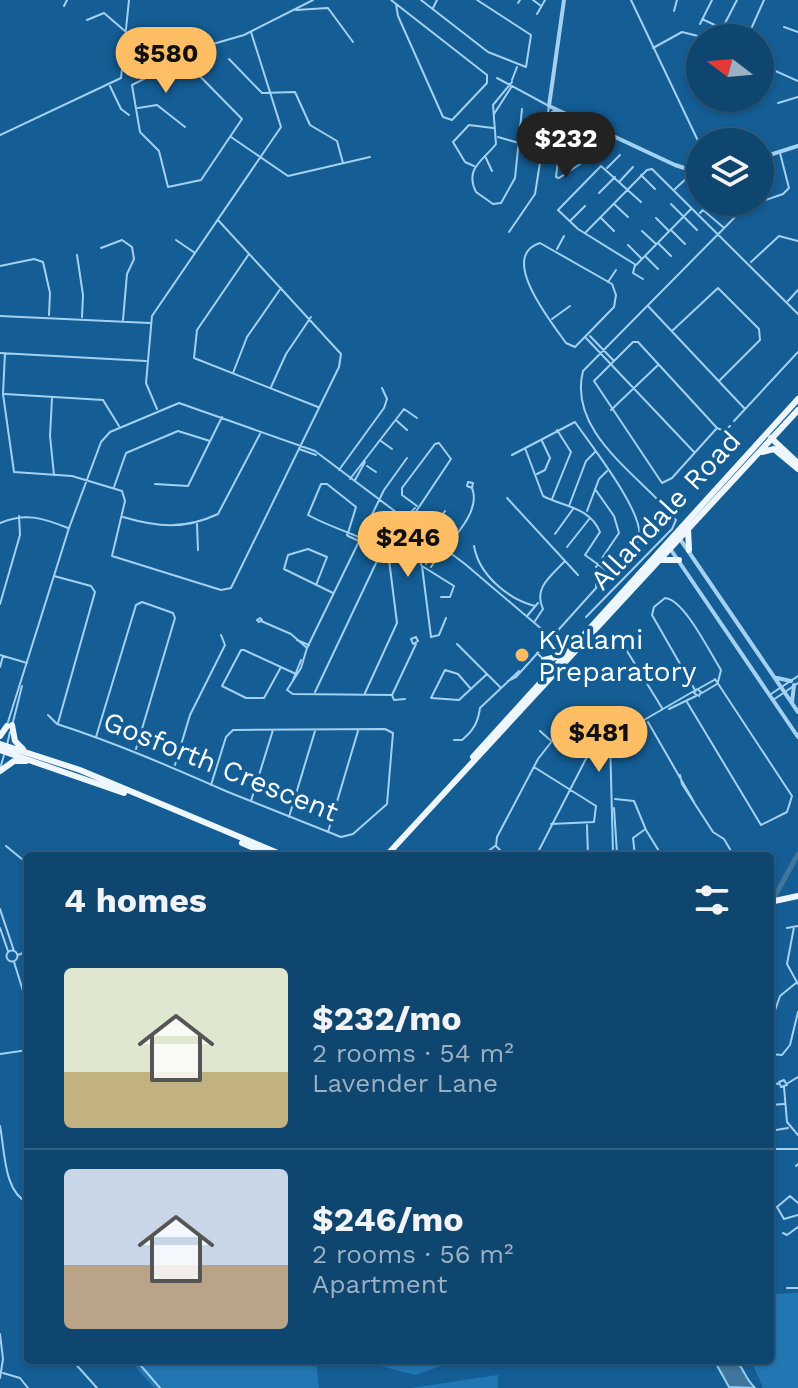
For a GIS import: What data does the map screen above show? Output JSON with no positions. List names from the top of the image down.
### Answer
{
  "streets": {
    "main road": ["Allandale Road"],
    "street": ["Gosforth Crescent"]
  },
  "places": ["Kyalami Preparatory"],
  "north": "left",
  "page": {
    "price": [
      "$580",
      "$232",
      "$246",
      "$481"
    ],
    "heading": "4 homes",
    "list": [
      {
        "name": "$232/mo",
        "note": "2 rooms · 54 m² · Lavender Lane"
      },
      {
        "name": "$246/mo",
        "note": "2 rooms · 56 m² · Apartment"
      }
    ]
  }
}
